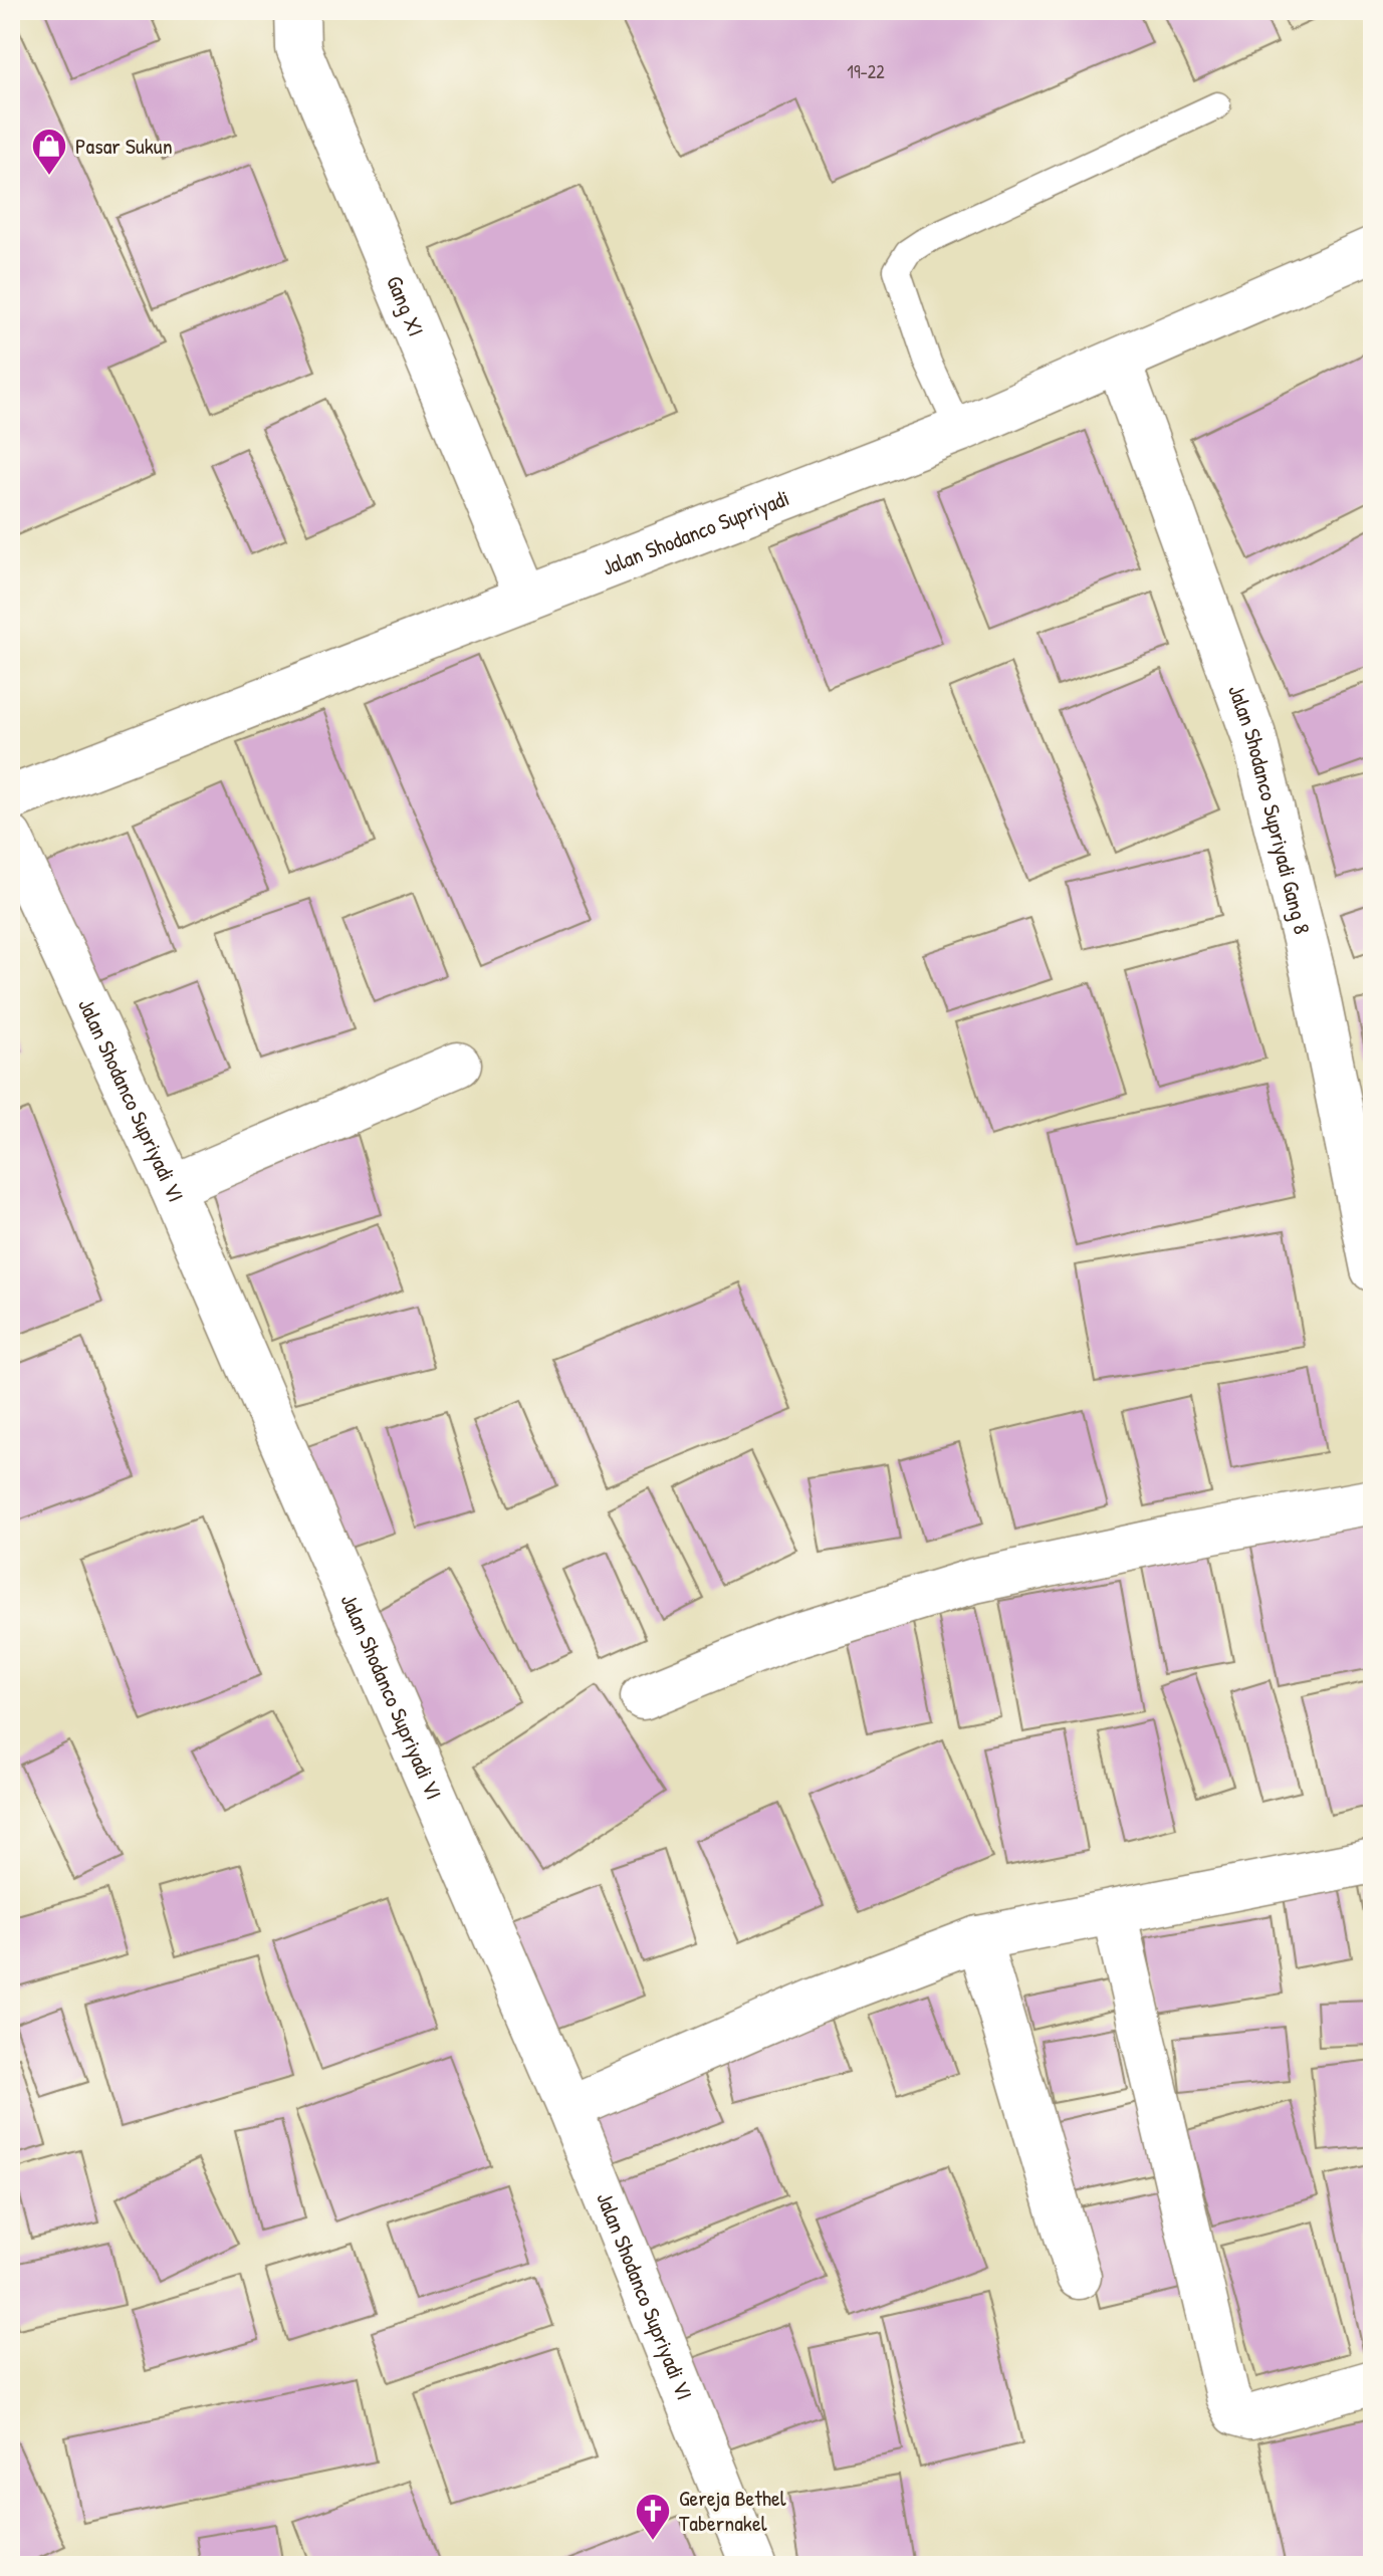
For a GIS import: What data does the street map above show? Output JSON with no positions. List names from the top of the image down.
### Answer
{
  "streets": {
    "street": [
      "Gang XI",
      "Jalan Shodanco Supriyadi",
      "Jalan Shodanco Supriyadi Gang 8",
      "Jalan Shodanco Supriyadi VI"
    ]
  },
  "crossings": [
    ["Gang XI", "Jalan Shodanco Supriyadi"],
    ["Jalan Shodanco Supriyadi", "Jalan Shodanco Supriyadi Gang 8"]
  ],
  "places": {
    "shop": ["Pasar Sukun"],
    "church": ["Gereja Bethel Tabernakel"]
  },
  "house_numbers": ["19-22"]
}
